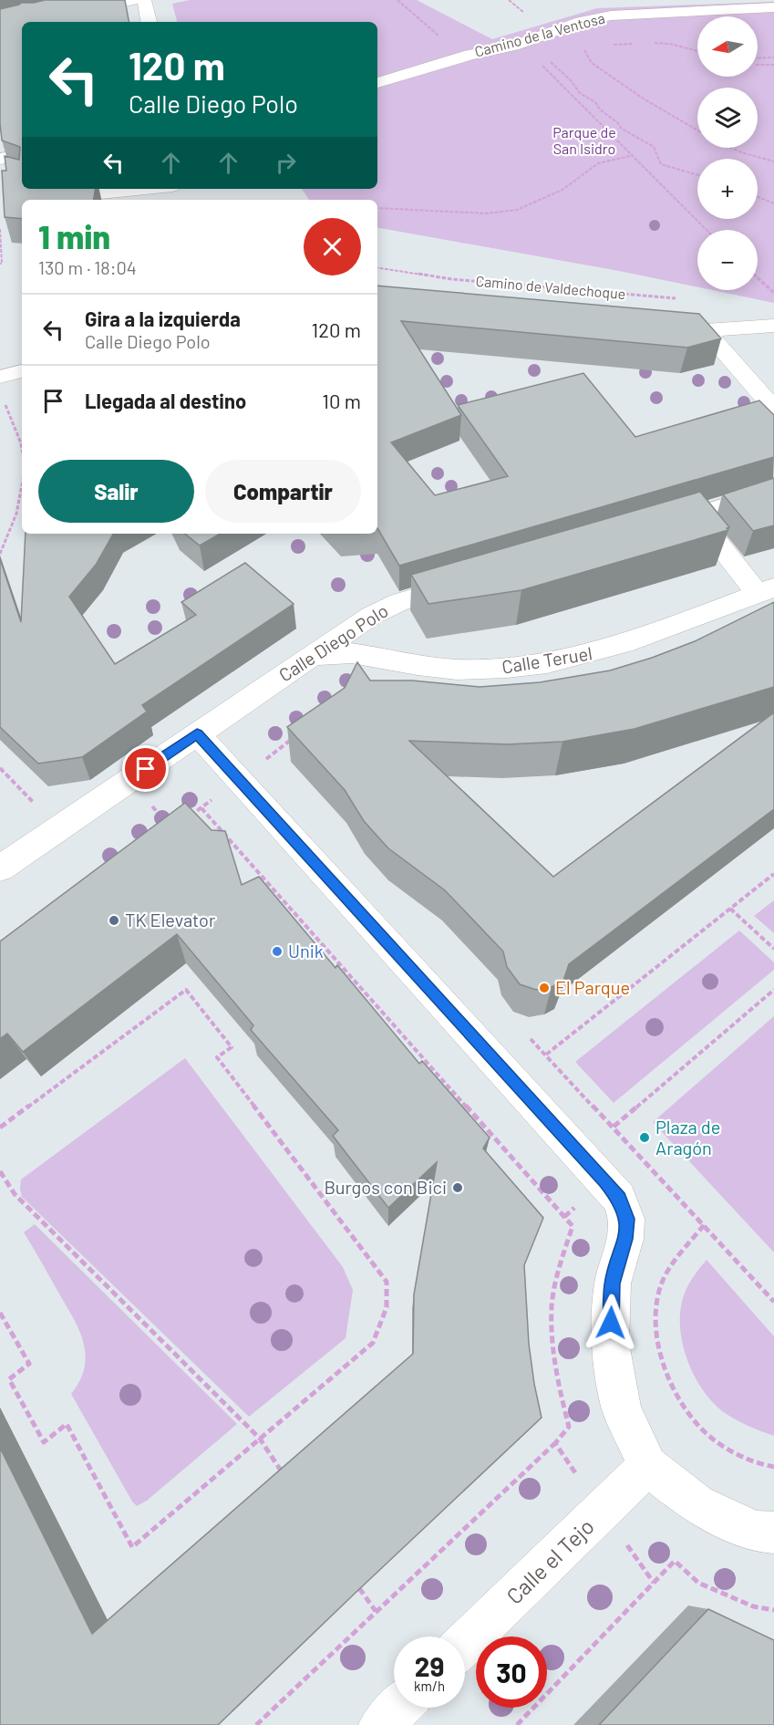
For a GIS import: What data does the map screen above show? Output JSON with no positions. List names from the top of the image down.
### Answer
{
  "streets": {
    "street": [
      "Camino de la Ventosa",
      "Calle Diego Polo",
      "Calle Teruel",
      "Calle el Tejo"
    ],
    "path": ["Camino de Valdechoque"]
  },
  "crossings": [
    ["Calle Diego Polo", "Calle Teruel"]
  ],
  "parks": ["Parque de San Isidro"],
  "places": [
    "TK Elevator",
    "Unik",
    "El Parque",
    "Plaza de Aragón",
    "Burgos con Bici"
  ],
  "north": "left",
  "page": {
    "map_buttons": ["+", "−"],
    "turn": ["120 m", "Calle Diego Polo"],
    "heading": ["1 min", "130 m · 18:04"],
    "list": [
      {
        "name": "Gira a la izquierda",
        "note": "Calle Diego Polo",
        "value": "120 m"
      },
      {
        "name": "Llegada al destino",
        "value": "10 m"
      }
    ],
    "buttons": ["Salir", "Compartir"],
    "speed": "29 km/h",
    "limit": "30"
  }
}
